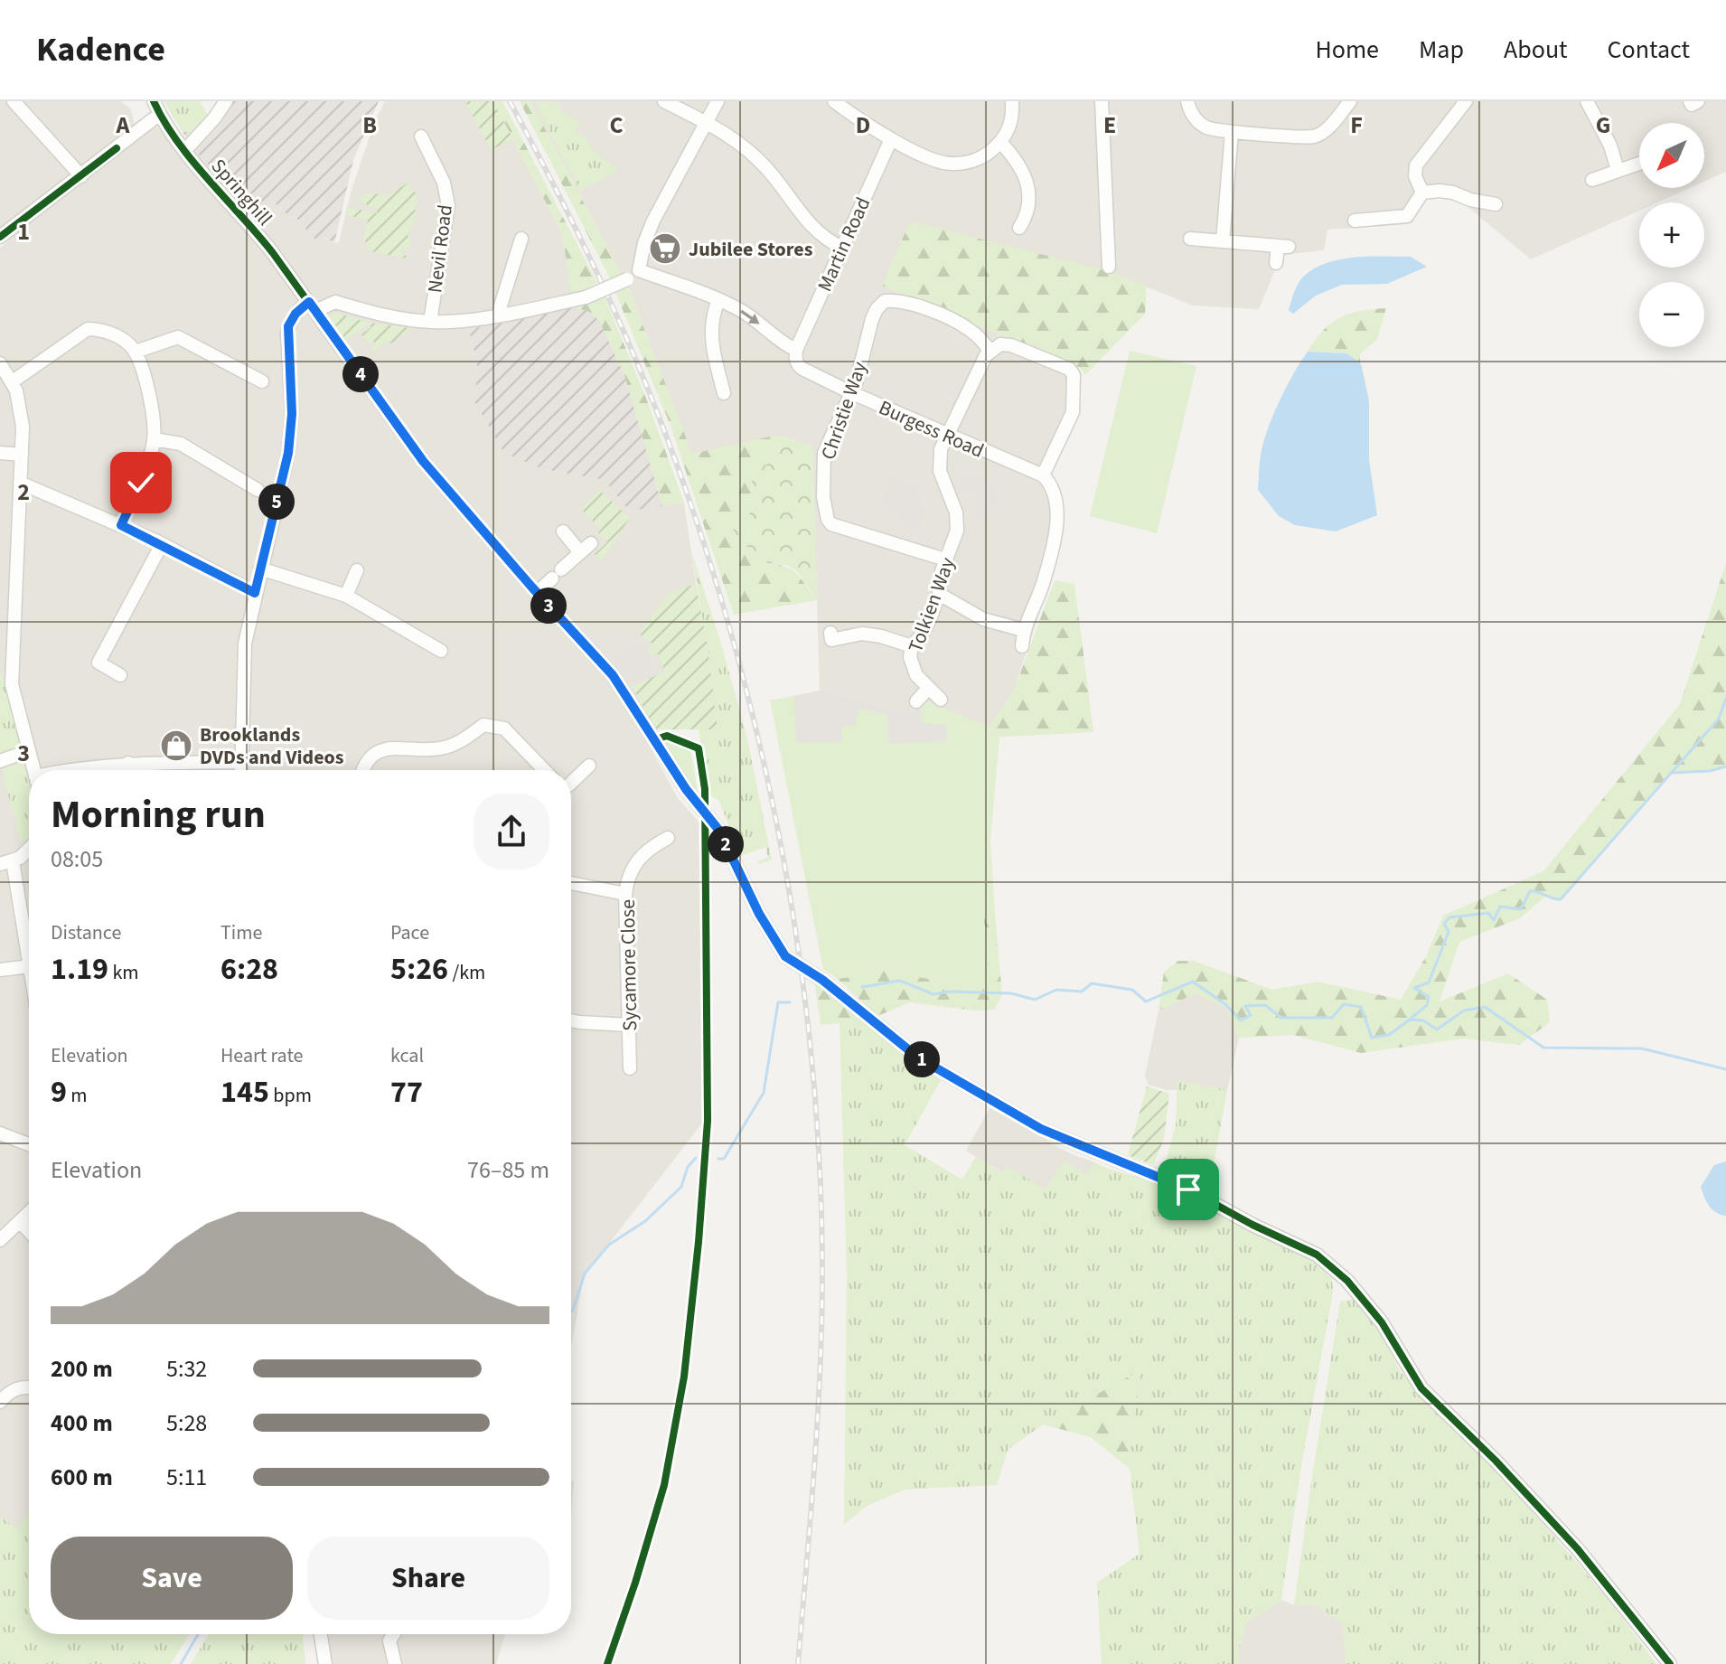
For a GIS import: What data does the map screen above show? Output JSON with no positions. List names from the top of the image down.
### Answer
{
  "streets": {
    "street": [
      "Springhill",
      "Martin Road",
      "Nevil Road",
      "Christie Way",
      "Burgess Road",
      "Tolkien Way",
      "Sycamore Close"
    ]
  },
  "crossings": [
    ["Martin Road", "Burgess Road"],
    ["Christie Way", "Burgess Road"],
    ["Christie Way", "Tolkien Way"],
    ["Burgess Road", "Tolkien Way"]
  ],
  "places": {
    "supermarket": ["Jubilee Stores"],
    "shop": ["Brooklands DVDs and Videos"]
  },
  "north": "bottom left",
  "page": {
    "header": "Kadence",
    "nav": [
      "Home",
      "Map",
      "About",
      "Contact"
    ],
    "map_buttons": ["+", "−"],
    "pins": [
      "4",
      "5",
      "3",
      "2",
      "1"
    ],
    "heading": ["Morning run", "08:05"],
    "stats": [
      ["Distance", "1.19 km"],
      ["Time", "6:28"],
      ["Pace", "5:26 /km"],
      ["Elevation", "9 m"],
      ["Heart rate", "145 bpm"],
      ["kcal", "77"]
    ],
    "chart": ["Elevation", "76–85 m"],
    "list": [
      {
        "name": "200 m",
        "note": "5:32"
      },
      {
        "name": "400 m",
        "note": "5:28"
      },
      {
        "name": "600 m",
        "note": "5:11"
      }
    ],
    "buttons": ["Save", "Share"]
  },
  "grid": {
    "columns": [
      "A",
      "B",
      "C",
      "D",
      "E",
      "F",
      "G"
    ],
    "rows": ["1", "2", "3"]
  }
}
